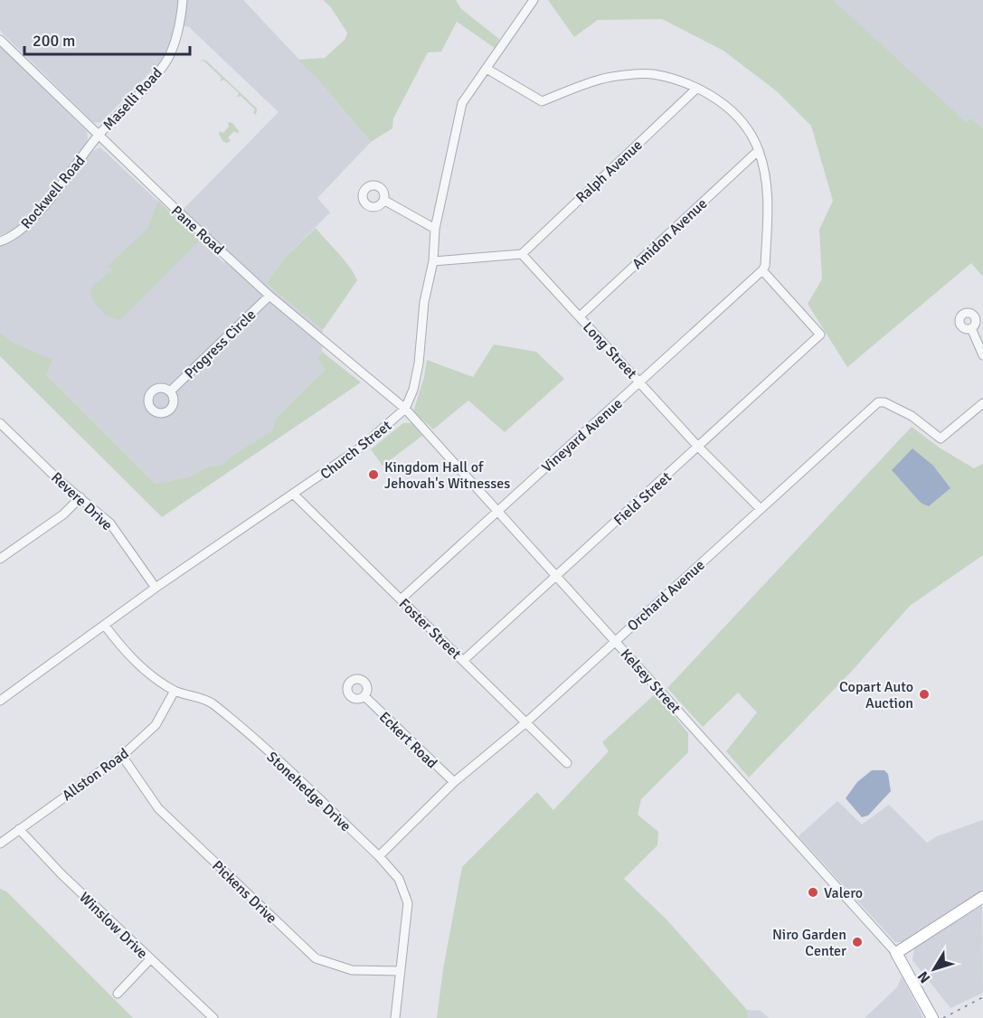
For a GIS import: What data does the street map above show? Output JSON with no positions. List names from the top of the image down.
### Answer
{
  "streets": {
    "street": [
      "Maselli Road",
      "Ralph Avenue",
      "Rockwell Road",
      "Pane Road",
      "Amidon Avenue",
      "Progress Circle",
      "Long Street",
      "Vineyard Avenue",
      "Church Street",
      "Field Street",
      "Revere Drive",
      "Orchard Avenue",
      "Foster Street",
      "Kelsey Street",
      "Eckert Road",
      "Allston Road",
      "Stonehedge Drive",
      "Pickens Drive",
      "Winslow Drive"
    ]
  },
  "crossings": [
    ["Maselli Road", "Rockwell Road"],
    ["Maselli Road", "Pane Road"],
    ["Ralph Avenue", "Long Street"],
    ["Rockwell Road", "Pane Road"],
    ["Pane Road", "Progress Circle"],
    ["Pane Road", "Church Street"],
    ["Pane Road", "Kelsey Street"],
    ["Amidon Avenue", "Long Street"],
    ["Long Street", "Vineyard Avenue"],
    ["Long Street", "Field Street"],
    ["Long Street", "Orchard Avenue"],
    ["Vineyard Avenue", "Field Street"],
    ["Vineyard Avenue", "Foster Street"],
    ["Vineyard Avenue", "Kelsey Street"],
    ["Church Street", "Revere Drive"],
    ["Church Street", "Foster Street"],
    ["Church Street", "Kelsey Street"],
    ["Church Street", "Stonehedge Drive"],
    ["Field Street", "Foster Street"],
    ["Field Street", "Kelsey Street"],
    ["Orchard Avenue", "Foster Street"],
    ["Orchard Avenue", "Kelsey Street"],
    ["Orchard Avenue", "Eckert Road"],
    ["Orchard Avenue", "Stonehedge Drive"],
    ["Allston Road", "Stonehedge Drive"],
    ["Allston Road", "Pickens Drive"],
    ["Allston Road", "Winslow Drive"],
    ["Stonehedge Drive", "Pickens Drive"]
  ],
  "places": [
    "Kingdom Hall of Jehovah's Witnesses",
    "Copart Auto Auction",
    "Valero",
    "Niro Garden Center"
  ],
  "scale_bar": "200 m",
  "north": "bottom left"
}
